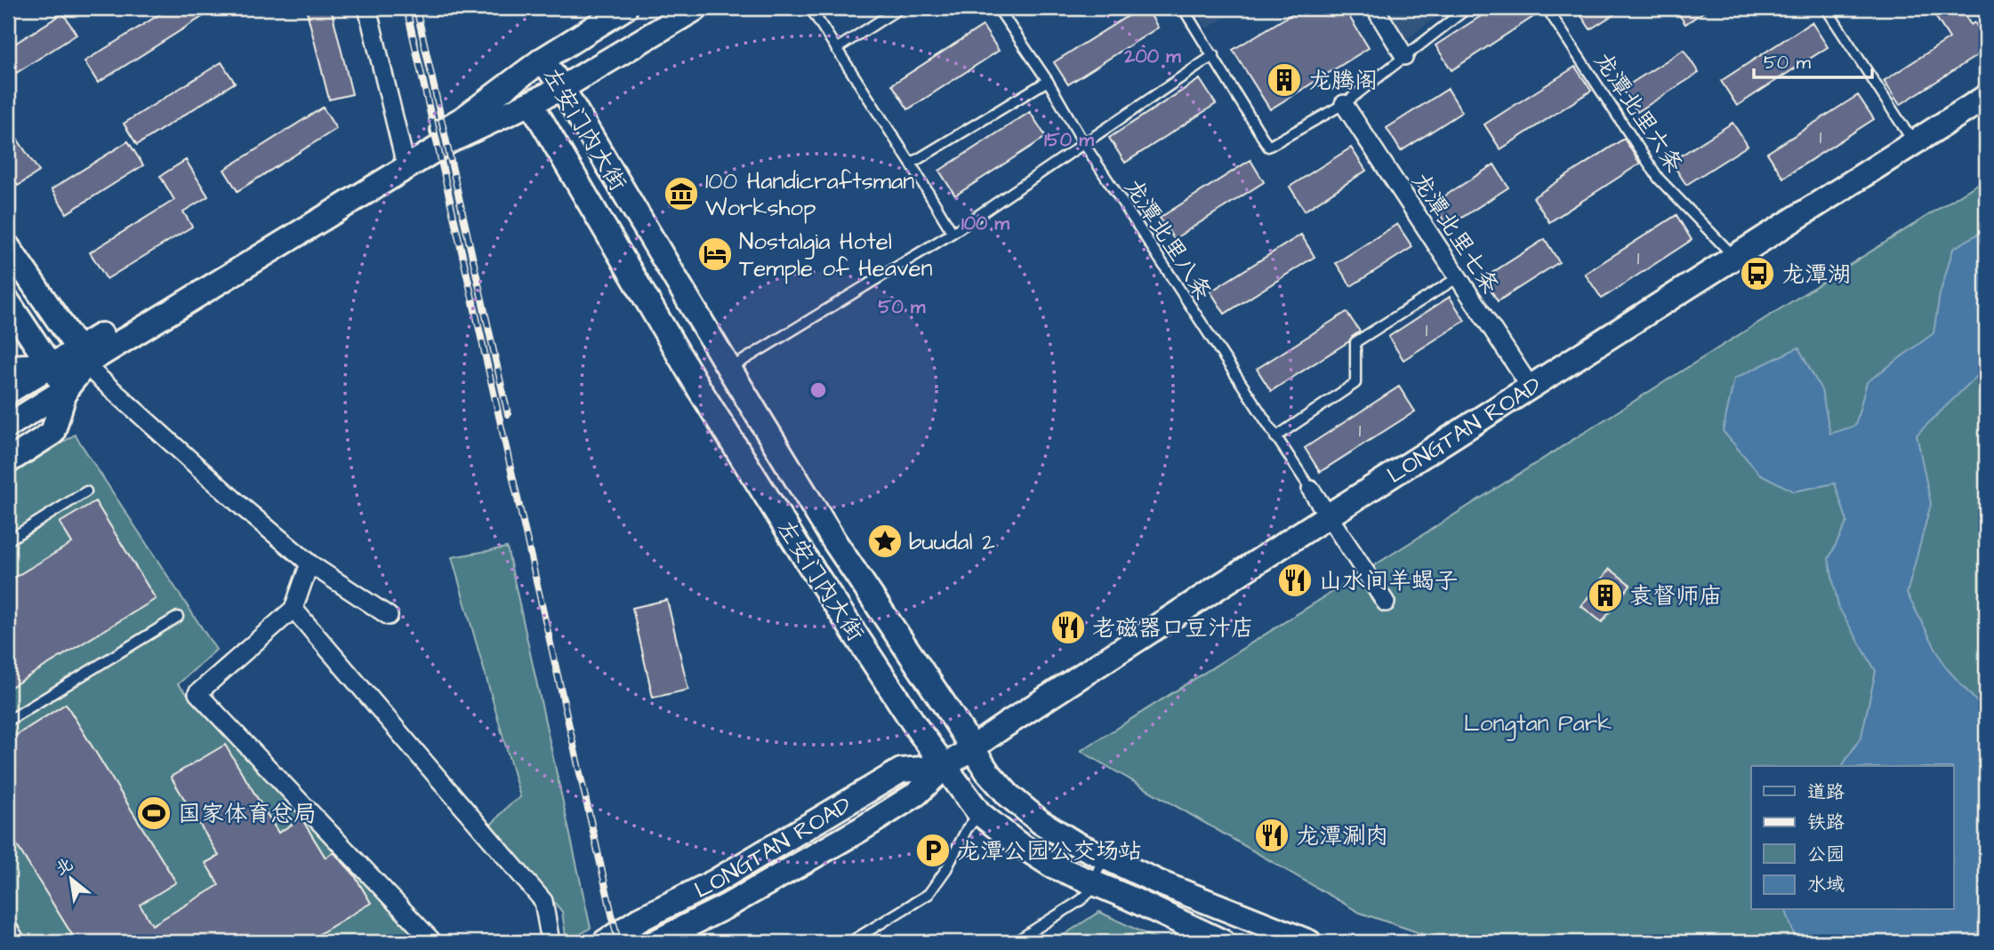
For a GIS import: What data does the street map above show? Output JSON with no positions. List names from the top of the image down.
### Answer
{
  "streets": {
    "street": ["左安门内大街", "龙潭北里七条", "LONGTAN ROAD"],
    "lane": ["龙潭北里六条", "龙潭北里八条"]
  },
  "crossings": [
    ["龙潭北里六条", "LONGTAN ROAD"],
    ["左安门内大街", "LONGTAN ROAD"],
    ["龙潭北里七条", "LONGTAN ROAD"]
  ],
  "parks": ["Longtan Park"],
  "places": {
    "building": ["龙腾阁", "袁督师庙"],
    "museum": ["100 Handicraftsman Workshop"],
    "hotel": ["Nostalgia Hotel Temple of Heaven"],
    "bus stop": ["龙潭湖"],
    "place": ["buudal 2"],
    "restaurant": ["山水间羊蝎子", "老磁器口豆汁店", "龙潭涮肉"],
    "sports": ["国家体育总局"],
    "parking": ["龙潭公园公交场站"]
  },
  "house_numbers": [
    "1",
    "1",
    "1",
    "1"
  ],
  "legend": [
    "道路",
    "铁路",
    "公园",
    "水域"
  ],
  "scale_bar": "50 m",
  "north": "top left",
  "rings": [
    "200 m",
    "150 m",
    "100 m",
    "50 m"
  ]
}
